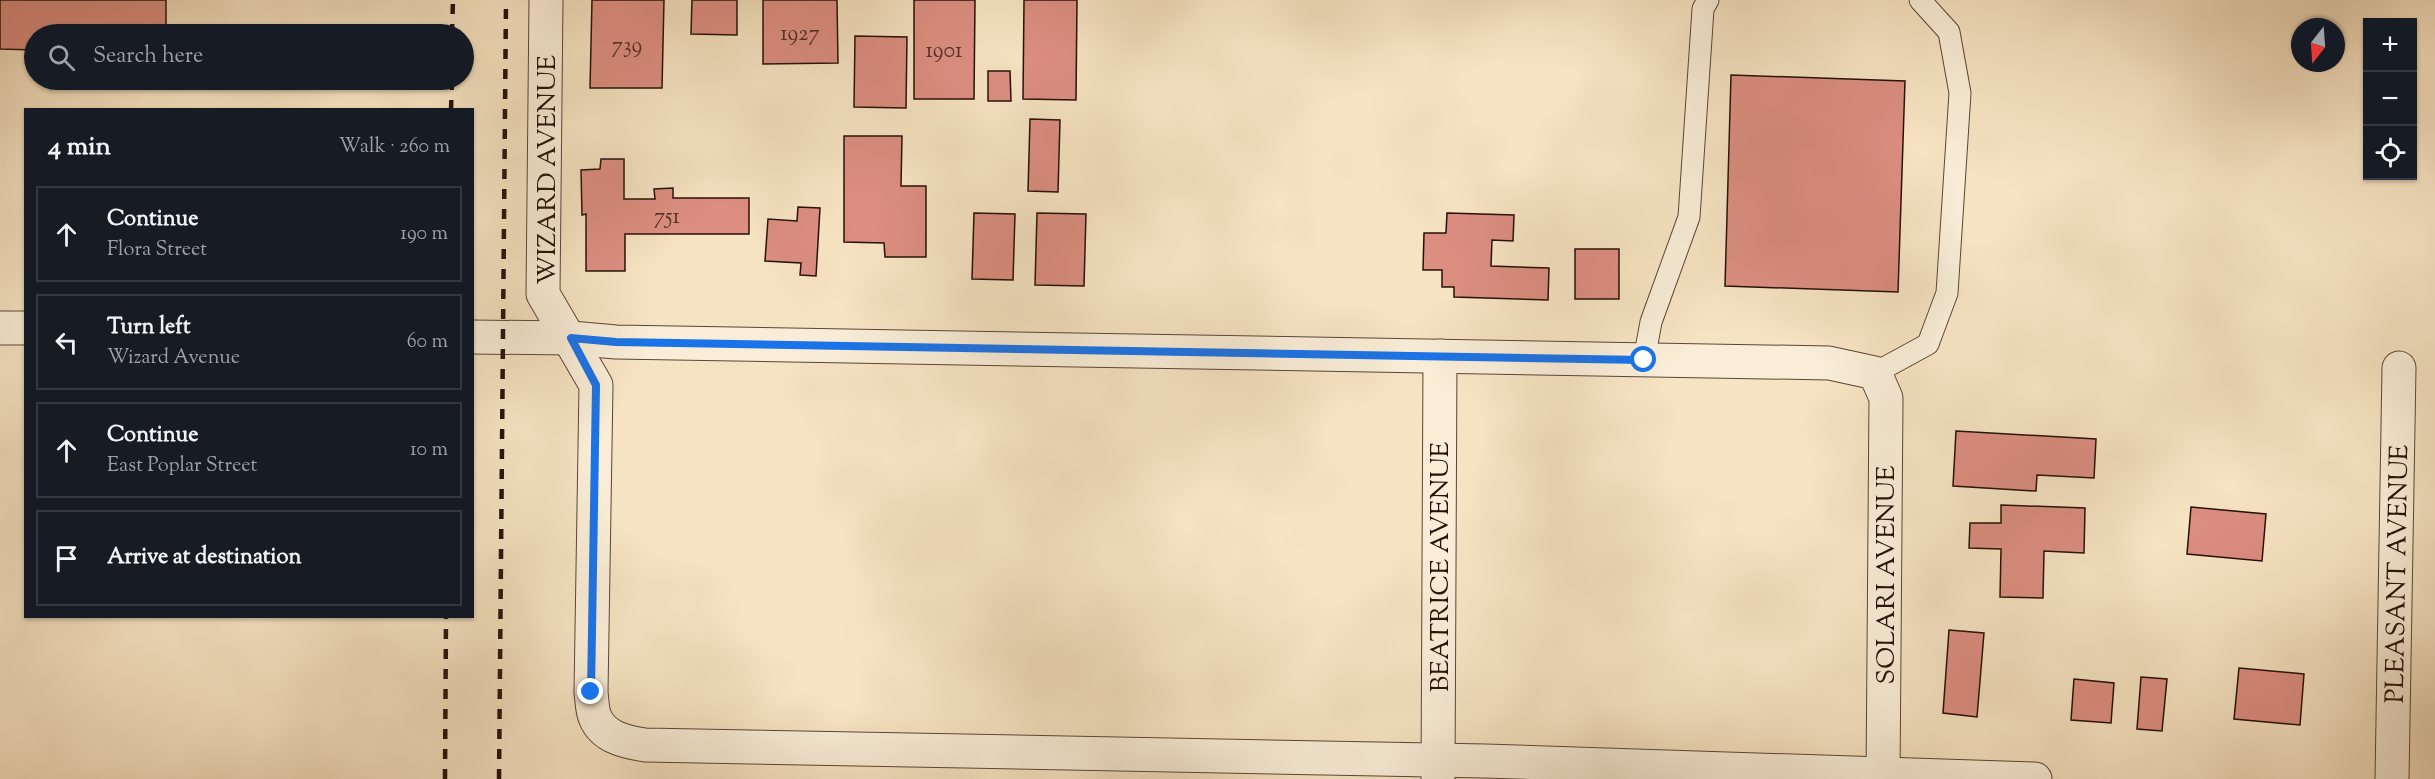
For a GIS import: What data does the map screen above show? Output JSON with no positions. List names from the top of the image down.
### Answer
{
  "streets": {
    "street": [
      "WIZARD AVENUE",
      "BEATRICE AVENUE",
      "PLEASANT AVENUE",
      "SOLARI AVENUE"
    ]
  },
  "crossings": [
    ["WIZARD AVENUE", "BEATRICE AVENUE"],
    ["WIZARD AVENUE", "SOLARI AVENUE"]
  ],
  "house_numbers": [
    "1927",
    "739",
    "1901",
    "751"
  ],
  "north": "bottom",
  "page": {
    "map_buttons": ["+", "−"],
    "search": "Search here",
    "heading": ["4 min", "Walk · 260 m"],
    "list": [
      ["Continue", "Flora Street", "190 m"],
      ["Turn left", "Wizard Avenue", "60 m"],
      ["Continue", "East Poplar Street", "10 m"],
      "Arrive at destination"
    ]
  }
}
